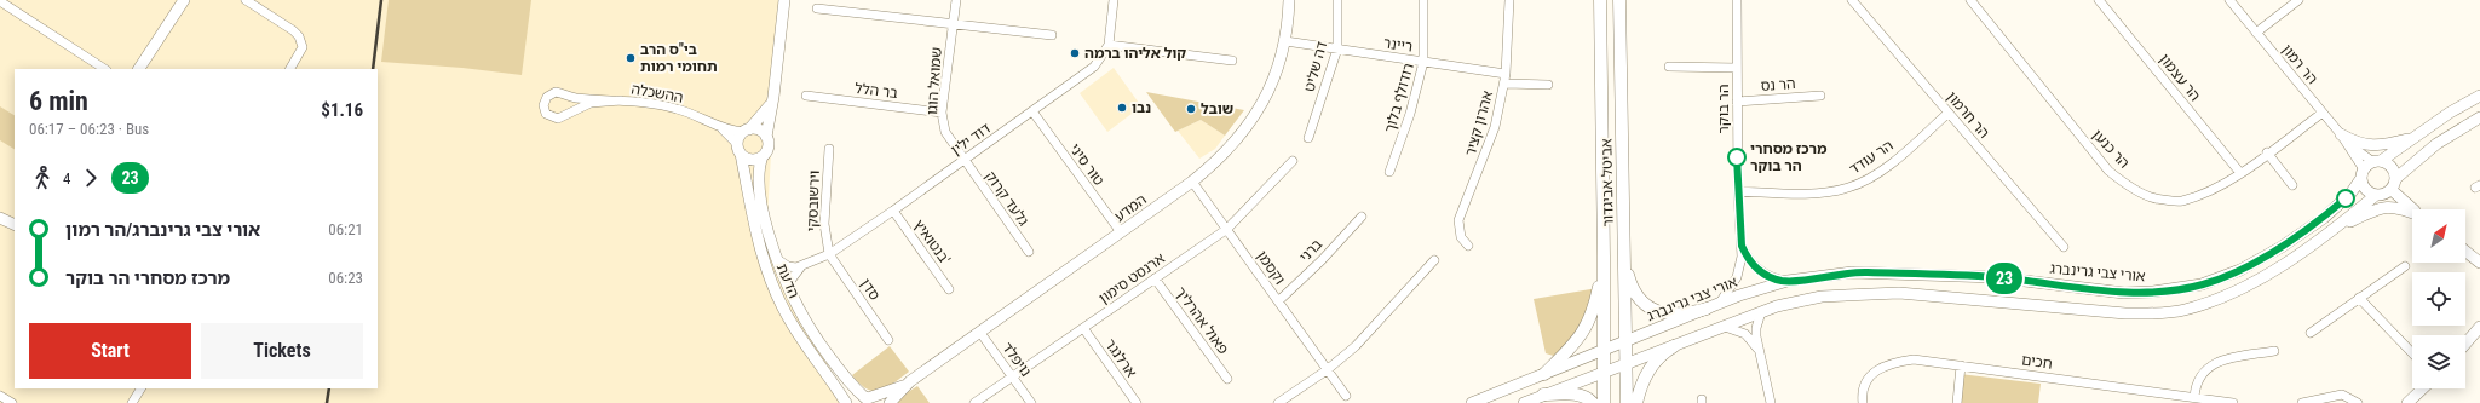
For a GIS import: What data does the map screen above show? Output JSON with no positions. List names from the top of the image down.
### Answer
{
  "streets": {
    "main road": [
      "אביטל אביגדור",
      "המדע",
      "אורי צבי גרינברג",
      "הדעת"
    ],
    "street": [
      "ריינר",
      "הר רמון",
      "דה שליט",
      "הר עצמון",
      "שמואל הוגו",
      "הר נס",
      "בר הלל",
      "ההשכלה",
      "רודולף בלוך",
      "הר בוקר",
      "הר חרמון",
      "אהרון קציר",
      "דוד ילין",
      "הר כנען",
      "הר עודד",
      "טור סיני",
      "גלעד קרוק",
      "וירשובסקי",
      "בנטואיץ'",
      "ברני",
      "וקסמן",
      "ארנסט סימון",
      "סדן",
      "פאול אהרליך",
      "ארלנגר",
      "נויפלד",
      "חכים"
    ]
  },
  "crossings": [
    ["ריינר", "דה שליט"],
    ["ריינר", "רודולף בלוך"],
    ["ריינר", "אהרון קציר"],
    ["ריינר", "המדע"],
    ["הר רמון", "הר כנען"],
    ["הר רמון", "אורי צבי גרינברג"],
    ["הר עצמון", "הר כנען"],
    ["שמואל הוגו", "בר הלל"],
    ["שמואל הוגו", "דוד ילין"],
    ["שמואל הוגו", "גלעד קרוק"],
    ["הר נס", "הר בוקר"],
    ["ההשכלה", "הדעת"],
    ["הר בוקר", "הר עודד"],
    ["הר בוקר", "אורי צבי גרינברג"],
    ["הר חרמון", "הר עודד"],
    ["דוד ילין", "טור סיני"],
    ["דוד ילין", "גלעד קרוק"],
    ["דוד ילין", "וירשובסקי"],
    ["דוד ילין", "בנטואיץ'"],
    ["דוד ילין", "סדן"],
    ["טור סיני", "המדע"],
    ["אביטל אביגדור", "אורי צבי גרינברג"],
    ["וירשובסקי", "סדן"],
    ["המדע", "וקסמן"],
    ["המדע", "הדעת"],
    ["המדע", "נויפלד"],
    ["ברני", "וקסמן"],
    ["וקסמן", "ארנסט סימון"],
    ["ארנסט סימון", "פאול אהרליך"],
    ["ארנסט סימון", "ארלנגר"],
    ["ארנסט סימון", "נויפלד"]
  ],
  "places": [
    "קול אליהו ברמה",
    "בי\"ס הרב תחומי רמות",
    "נבו",
    "שובל",
    "מרכז מסחרי הר בוקר"
  ],
  "lines": ["bus line 23"],
  "north": "top right",
  "page": {
    "on_map": "23",
    "heading": ["6 min", "06:17 – 06:23 · Bus", "$1.16"],
    "legs": ["4", "23"],
    "list": [
      {
        "name": "אורי צבי גרינברג/הר רמון",
        "value": "06:21"
      },
      {
        "name": "מרכז מסחרי הר בוקר",
        "value": "06:23"
      }
    ],
    "buttons": ["Start", "Tickets"]
  }
}
